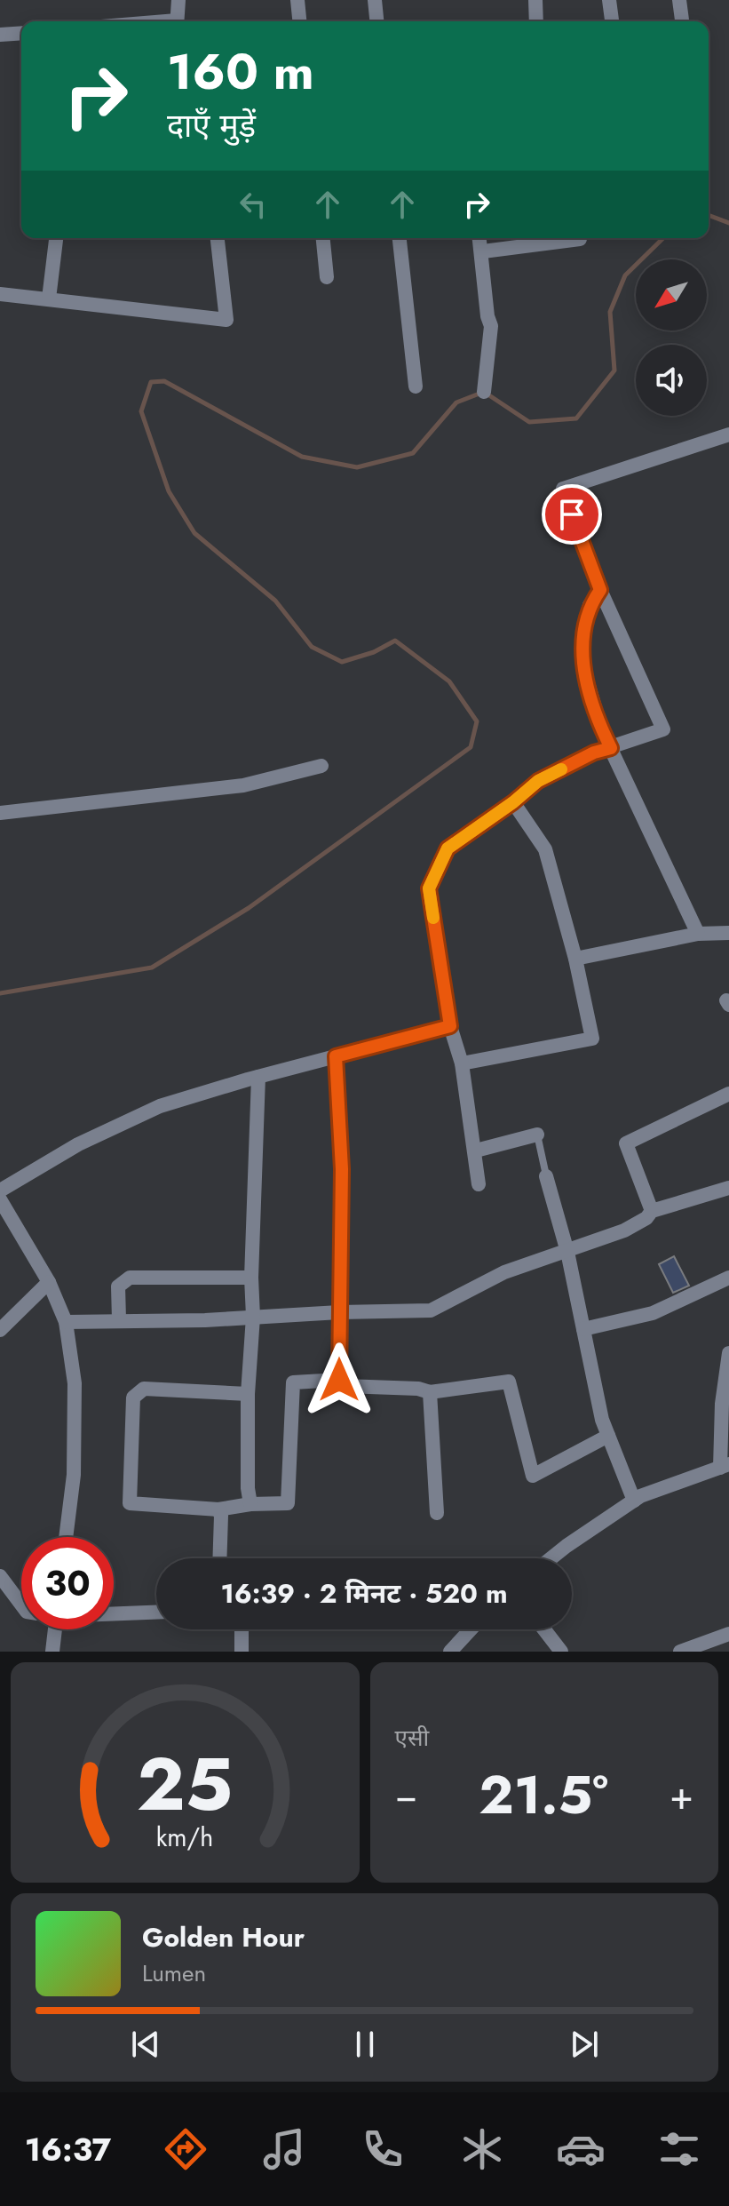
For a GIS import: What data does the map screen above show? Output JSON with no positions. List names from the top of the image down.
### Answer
{
  "north": "bottom left",
  "page": {
    "turn": ["160 m", "दाएँ मुड़ें"],
    "limit": "30",
    "trip": "16:39 · 2 मिनट · 520 m",
    "tile": "एसी",
    "heat": ["−", "21.5°", "+"],
    "song": ["Golden Hour", "Lumen"],
    "tabs": "16:37",
    "gauge": ["25", "km/h"]
  }
}
